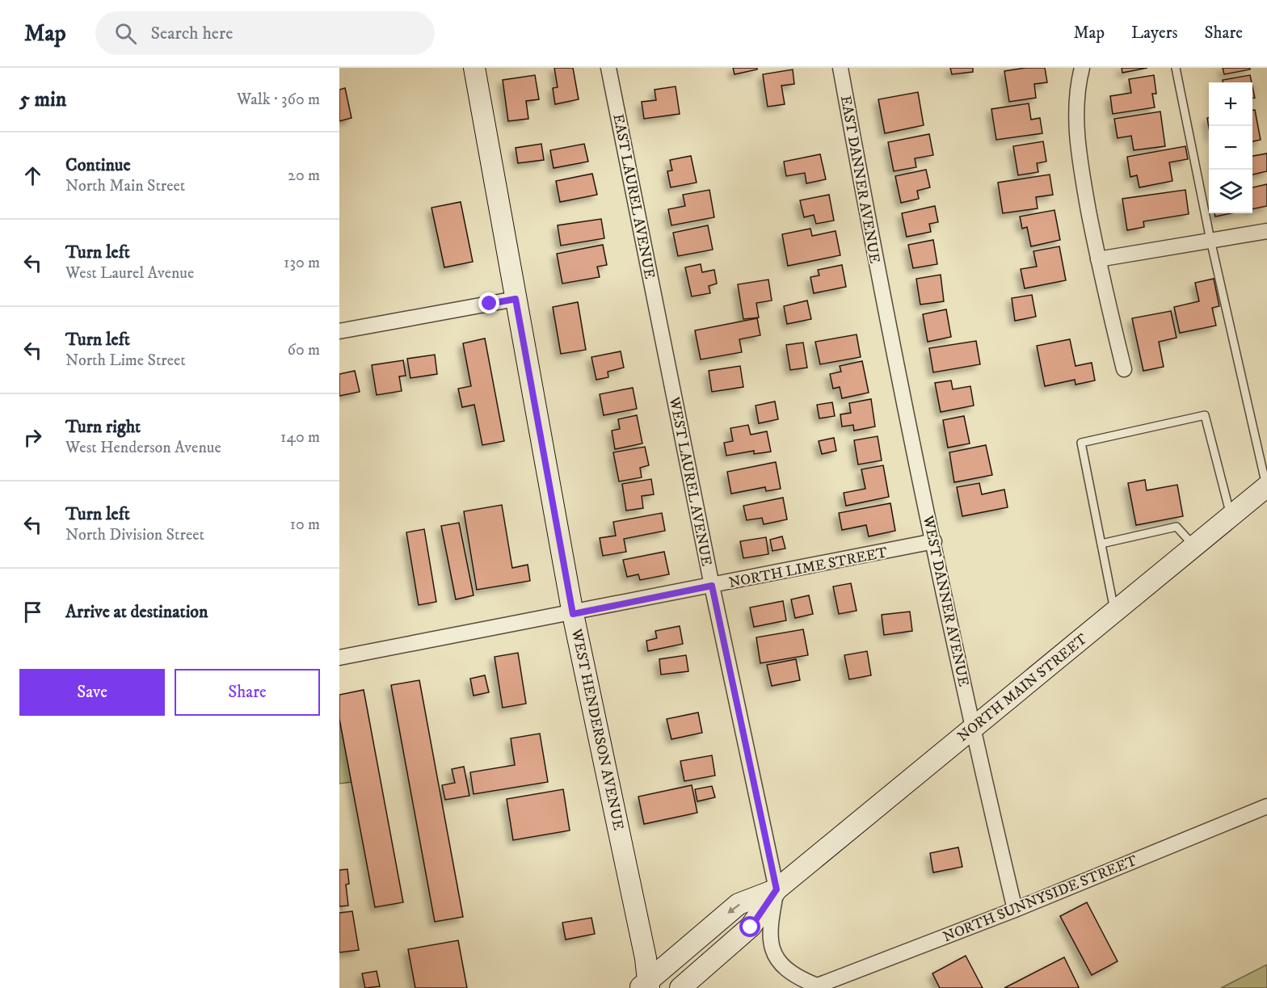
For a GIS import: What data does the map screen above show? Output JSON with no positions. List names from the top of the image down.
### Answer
{
  "streets": {
    "main road": ["NORTH MAIN STREET", "WEST HENDERSON AVENUE"],
    "street": [
      "EAST DANNER AVENUE",
      "EAST LAUREL AVENUE",
      "WEST LAUREL AVENUE",
      "NORTH LIME STREET",
      "WEST DANNER AVENUE",
      "NORTH SUNNYSIDE STREET"
    ]
  },
  "crossings": [
    ["EAST DANNER AVENUE", "WEST DANNER AVENUE"],
    ["EAST LAUREL AVENUE", "WEST LAUREL AVENUE"],
    ["WEST LAUREL AVENUE", "NORTH LIME STREET"],
    ["WEST LAUREL AVENUE", "NORTH MAIN STREET"],
    ["WEST LAUREL AVENUE", "NORTH SUNNYSIDE STREET"],
    ["NORTH LIME STREET", "WEST DANNER AVENUE"],
    ["NORTH LIME STREET", "WEST HENDERSON AVENUE"],
    ["WEST DANNER AVENUE", "NORTH MAIN STREET"],
    ["WEST DANNER AVENUE", "NORTH SUNNYSIDE STREET"],
    ["NORTH MAIN STREET", "WEST HENDERSON AVENUE"]
  ],
  "page": {
    "header": "Map",
    "search": "Search here",
    "nav": ["Map", "Layers", "Share"],
    "heading": ["5 min", "Walk · 360 m"],
    "map_buttons": ["+", "−"],
    "list": [
      ["Continue", "North Main Street", "20 m"],
      ["Turn left", "West Laurel Avenue", "130 m"],
      ["Turn left", "North Lime Street", "60 m"],
      ["Turn right", "West Henderson Avenue", "140 m"],
      ["Turn left", "North Division Street", "10 m"],
      "Arrive at destination"
    ],
    "buttons": ["Save", "Share"]
  }
}
